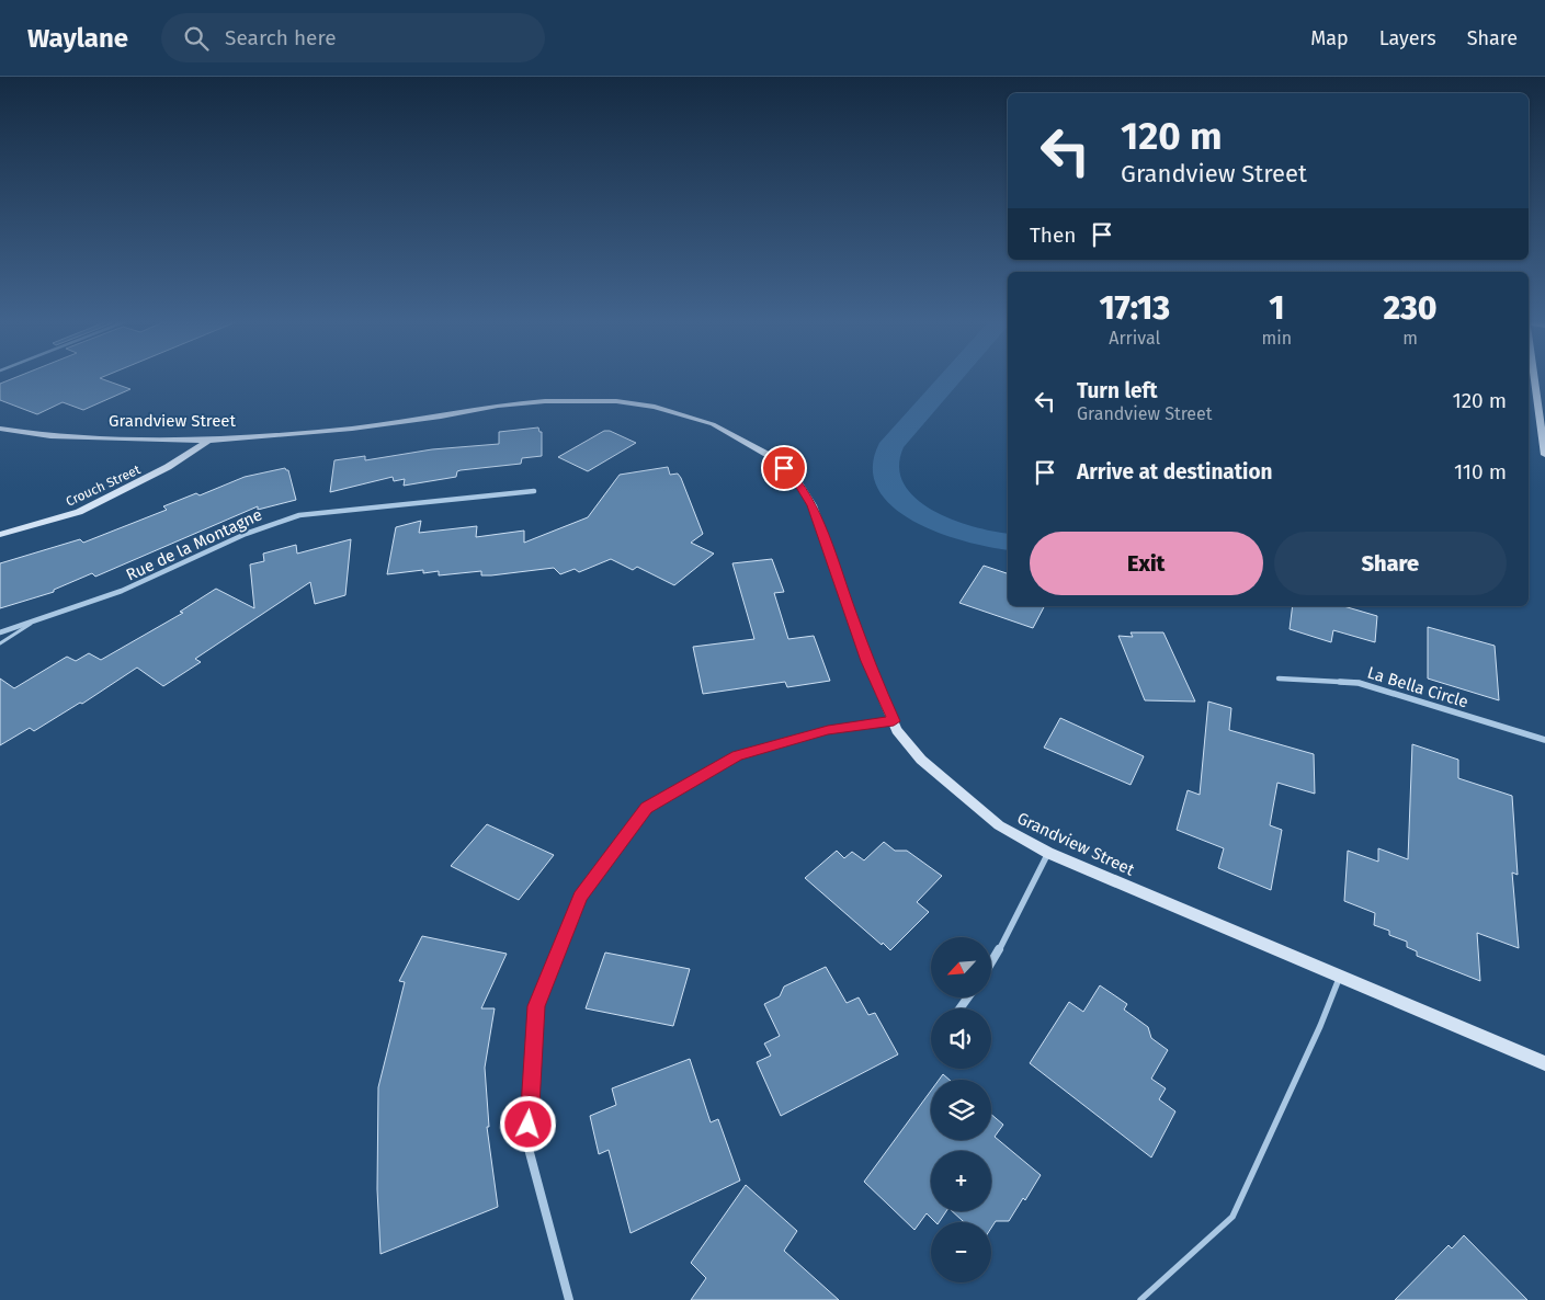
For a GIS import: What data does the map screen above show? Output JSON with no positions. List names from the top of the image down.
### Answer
{
  "streets": {
    "main road": ["Grandview Street", "Crouch Street"],
    "street": ["Rue de la Montagne", "La Bella Circle"]
  },
  "crossings": [
    ["Grandview Street", "Crouch Street"]
  ],
  "north": "bottom left",
  "page": {
    "header": "Waylane",
    "search": "Search here",
    "nav": ["Map", "Layers", "Share"],
    "turn": ["120 m", "Grandview Street"],
    "then": "Then",
    "eta": [
      "17:13",
      "Arrival",
      "1",
      "min",
      "230",
      "m"
    ],
    "list": [
      {
        "name": "Turn left",
        "note": "Grandview Street",
        "value": "120 m"
      },
      {
        "name": "Arrive at destination",
        "value": "110 m"
      }
    ],
    "buttons": ["Exit", "Share"],
    "map_buttons": ["+", "−"]
  }
}
